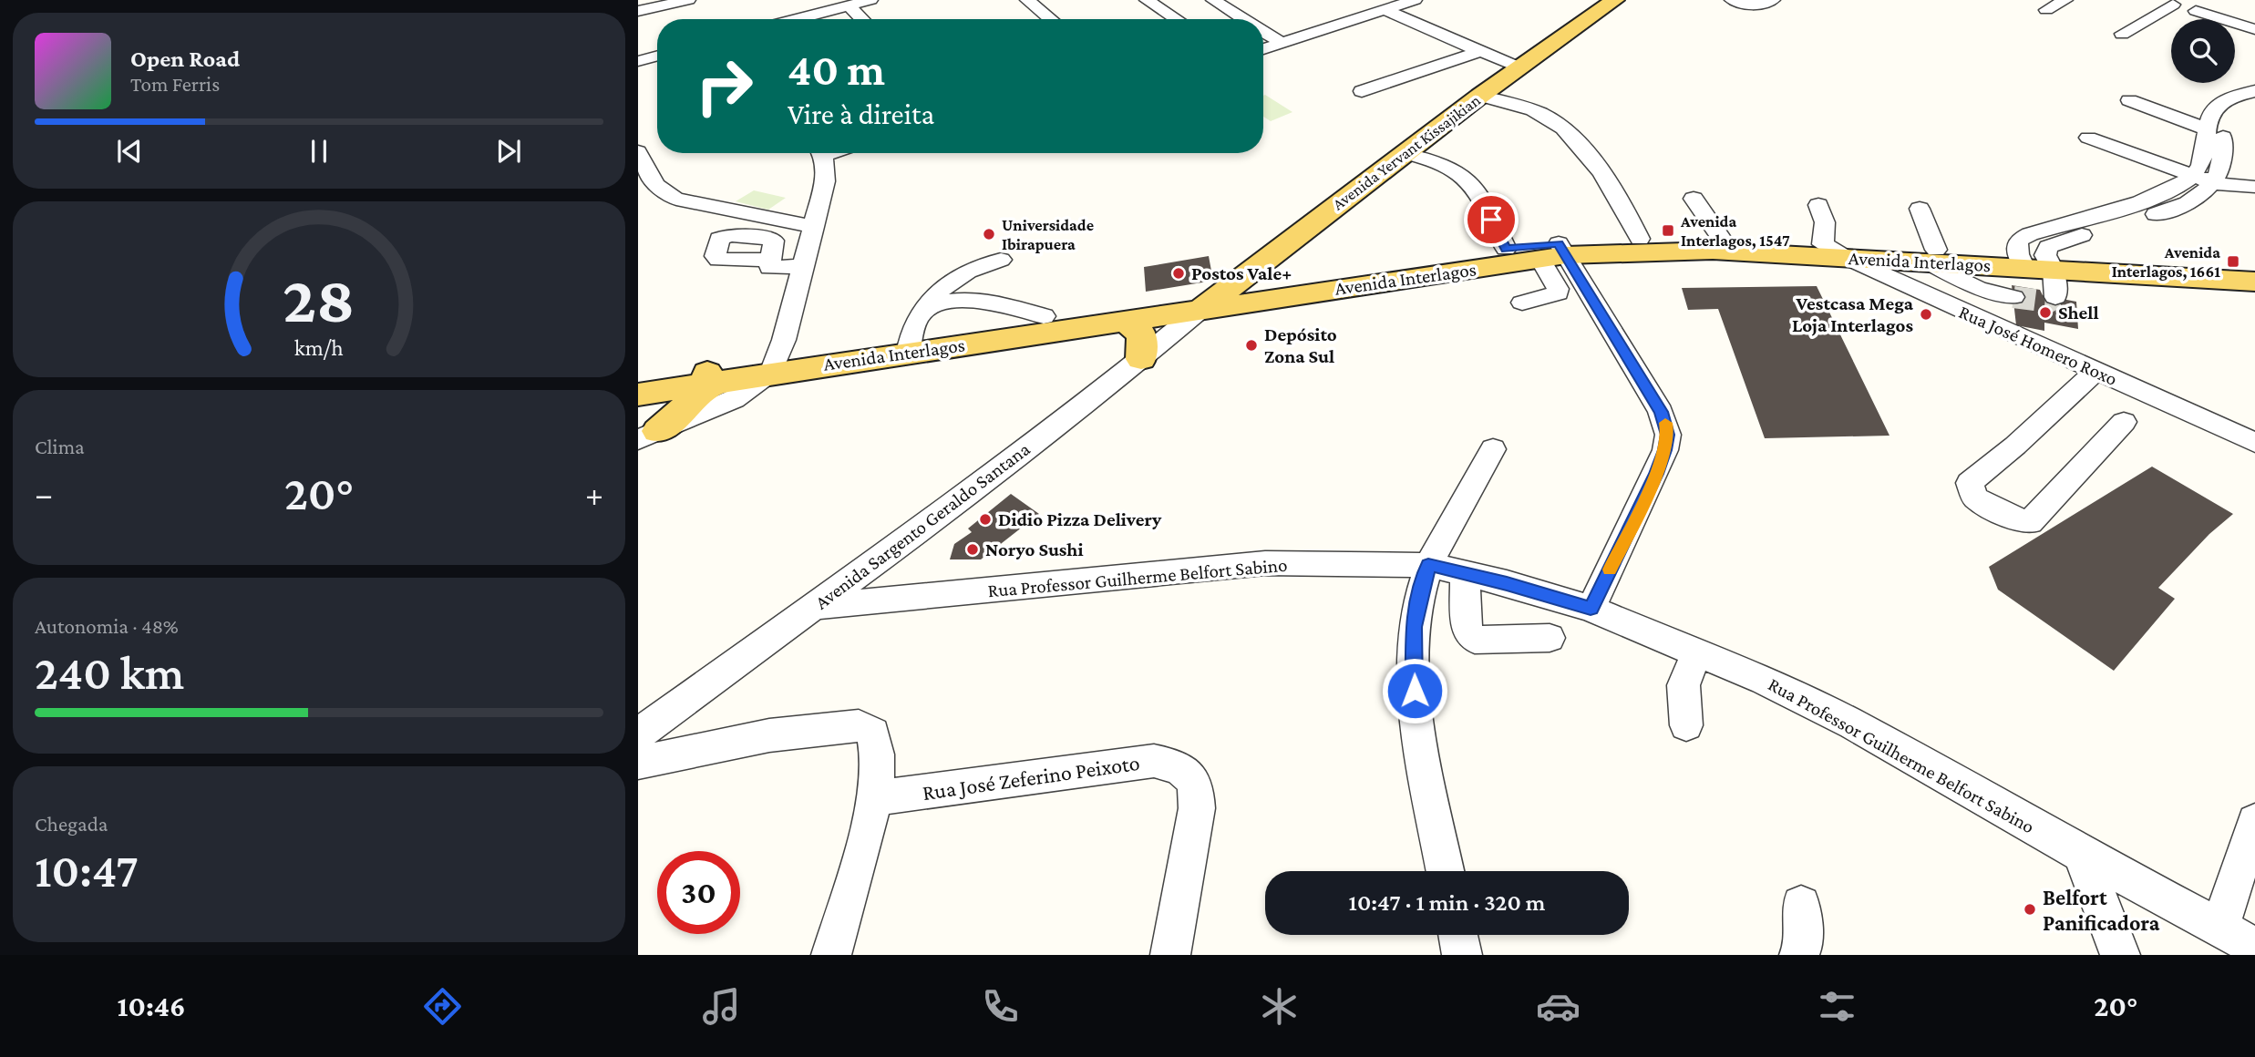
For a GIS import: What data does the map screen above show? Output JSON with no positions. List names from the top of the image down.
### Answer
{
  "streets": {
    "main road": ["Avenida Yervant Kissajikian", "Avenida Interlagos"],
    "street": [
      "Rua José Homero Roxo",
      "Avenida Sargento Geraldo Santana",
      "Rua Professor Guilherme Belfort Sabino",
      "Rua José Zeferino Peixoto"
    ]
  },
  "crossings": [
    ["Avenida Yervant Kissajikian", "Avenida Interlagos"],
    ["Avenida Yervant Kissajikian", "Avenida Sargento Geraldo Santana"],
    ["Avenida Interlagos", "Rua José Homero Roxo"],
    ["Avenida Interlagos", "Avenida Sargento Geraldo Santana"],
    ["Avenida Sargento Geraldo Santana", "Rua Professor Guilherme Belfort Sabino"]
  ],
  "places": {
    "transit": ["Avenida Interlagos, 1547", "Avenida Interlagos, 1661"],
    "other": [
      "Universidade Ibirapuera",
      "Postos Vale+",
      "Shell",
      "Vestcasa Mega Loja Interlagos",
      "Depósito Zona Sul",
      "Didio Pizza Delivery",
      "Noryo Sushi",
      "Belfort Panificadora"
    ]
  },
  "page": {
    "turn": ["40 m", "Vire à direita"],
    "song": ["Open Road", "Tom Ferris"],
    "tile": [
      "Clima",
      ["Autonomia · 48%", "240 km"],
      ["Chegada", "10:47"]
    ],
    "heat": ["−", "20°", "+"],
    "limit": "30",
    "trip": "10:47 · 1 min · 320 m",
    "tabs": ["10:46", "20°"],
    "gauge": ["28", "km/h"]
  }
}
